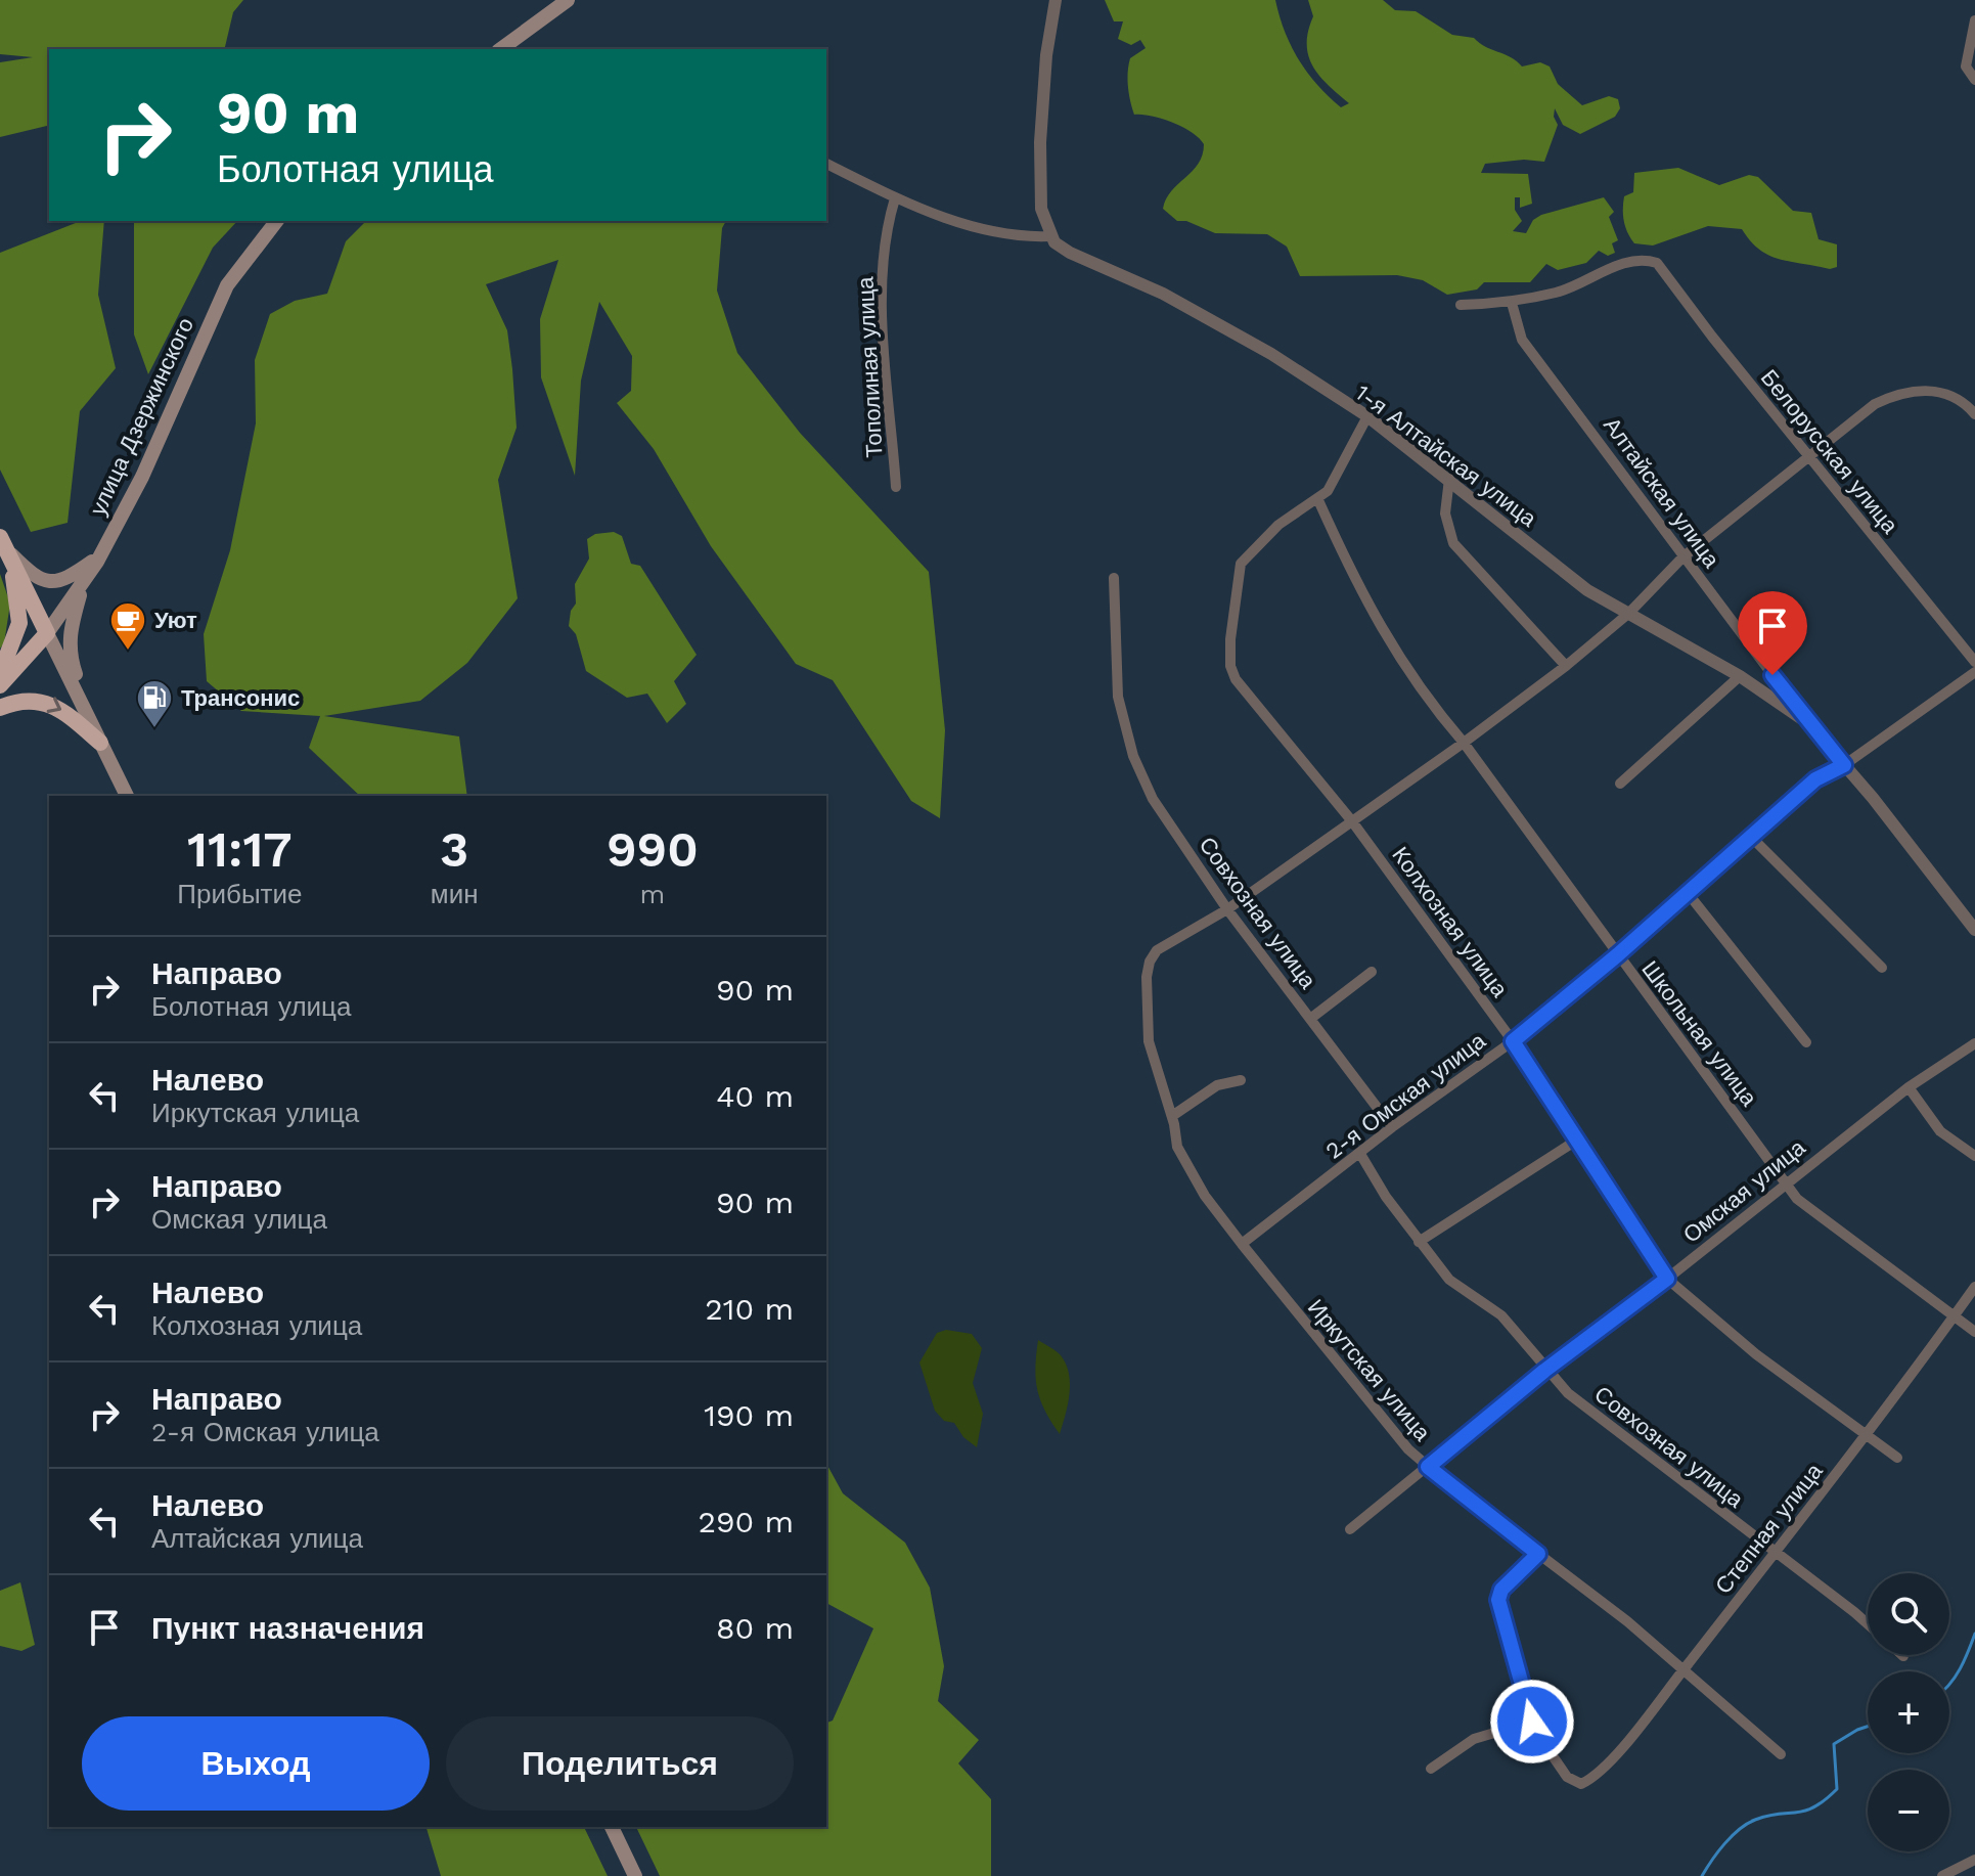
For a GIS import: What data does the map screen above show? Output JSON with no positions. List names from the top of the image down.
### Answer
{
  "streets": {
    "main road": ["улица Дзержинского"],
    "street": [
      "Тополиная улица",
      "Белорусская улица",
      "1-я Алтайская улица",
      "Алтайская улица",
      "Совхозная улица",
      "Колхозная улица",
      "Школьная улица",
      "2-я Омская улица",
      "Омская улица",
      "Иркутская улица",
      "Степная улица"
    ]
  },
  "crossings": [
    ["Белорусская улица", "Алтайская улица"],
    ["1-я Алтайская улица", "Алтайская улица"],
    ["Алтайская улица", "2-я Омская улица"],
    ["Совхозная улица", "2-я Омская улица"],
    ["Совхозная улица", "Омская улица"],
    ["Совхозная улица", "Иркутская улица"],
    ["Совхозная улица", "Степная улица"],
    ["Колхозная улица", "Школьная улица"],
    ["Колхозная улица", "2-я Омская улица"],
    ["Колхозная улица", "Омская улица"],
    ["Колхозная улица", "Степная улица"],
    ["Школьная улица", "2-я Омская улица"],
    ["Школьная улица", "Омская улица"],
    ["Школьная улица", "Степная улица"],
    ["2-я Омская улица", "Иркутская улица"],
    ["Омская улица", "Иркутская улица"],
    ["Иркутская улица", "Степная улица"]
  ],
  "places": {
    "cafe": ["Уют"],
    "fuel station": ["Трансонис"]
  },
  "page": {
    "turn": ["90 m", "Болотная улица"],
    "eta": [
      "11:17",
      "Прибытие",
      "3",
      "мин",
      "990",
      "m"
    ],
    "list": [
      {
        "name": "Направо",
        "note": "Болотная улица",
        "value": "90 m"
      },
      {
        "name": "Налево",
        "note": "Иркутская улица",
        "value": "40 m"
      },
      {
        "name": "Направо",
        "note": "Омская улица",
        "value": "90 m"
      },
      {
        "name": "Налево",
        "note": "Колхозная улица",
        "value": "210 m"
      },
      {
        "name": "Направо",
        "note": "2-я Омская улица",
        "value": "190 m"
      },
      {
        "name": "Налево",
        "note": "Алтайская улица",
        "value": "290 m"
      },
      {
        "name": "Пункт назначения",
        "value": "80 m"
      }
    ],
    "map_buttons": ["+", "−"],
    "buttons": ["Выход", "Поделиться"]
  }
}
